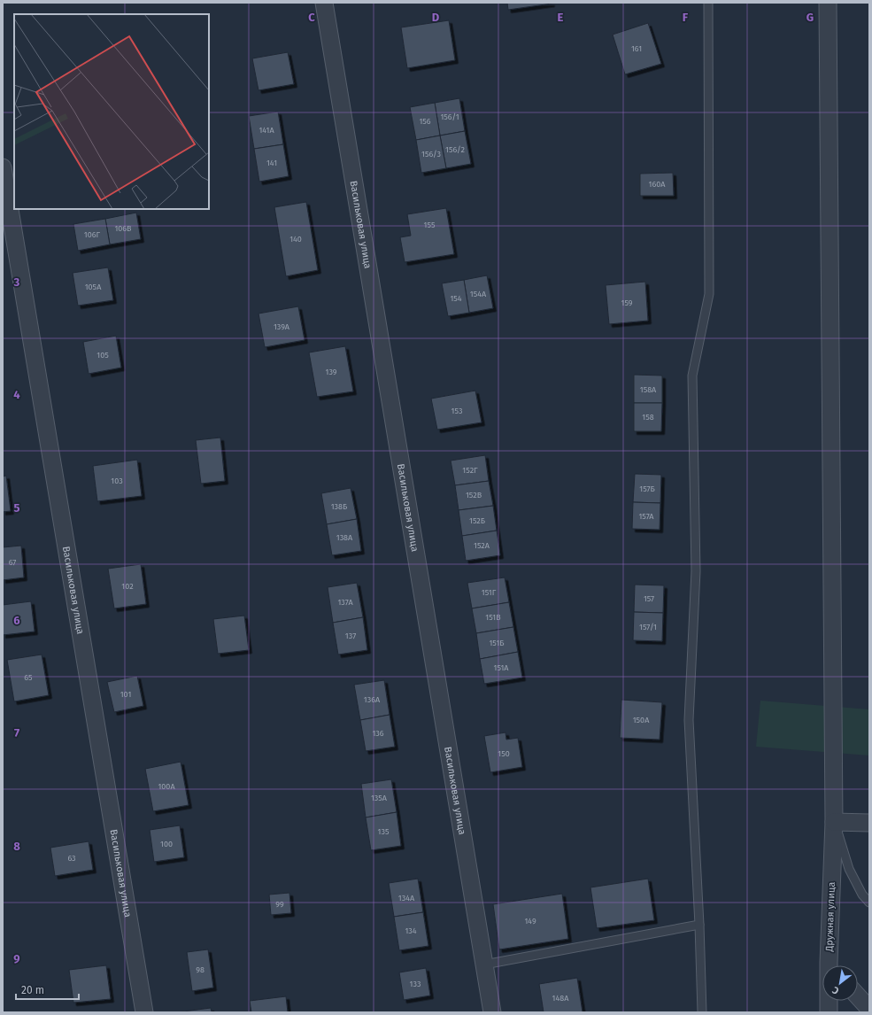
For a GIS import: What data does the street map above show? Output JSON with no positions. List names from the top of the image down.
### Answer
{
  "streets": {
    "street": ["Васильковая улица", "Дружная улица"]
  },
  "house_numbers": [
    "161",
    "156/1",
    "156",
    "141А",
    "156/2",
    "156/3",
    "141",
    "160А",
    "155",
    "106В",
    "106Г",
    "140",
    "105А",
    "154А",
    "154",
    "159",
    "139А",
    "105",
    "139",
    "158А",
    "153",
    "158",
    "152Г",
    "103",
    "157Б",
    "152В",
    "138Б",
    "157А",
    "152Б",
    "138А",
    "152А",
    "67",
    "102",
    "151Г",
    "157",
    "137А",
    "151В",
    "157/1",
    "137",
    "151Б",
    "151А",
    "65",
    "101",
    "136А",
    "150А",
    "136",
    "150",
    "100А",
    "135А",
    "135",
    "100",
    "63",
    "134А",
    "99",
    "149",
    "134",
    "98",
    "133",
    "148А"
  ],
  "scale_bar": "20 m",
  "north": "bottom left",
  "grid": {
    "columns": [
      "C",
      "D",
      "E",
      "F",
      "G"
    ],
    "rows": [
      "3",
      "4",
      "5",
      "6",
      "7",
      "8",
      "9"
    ]
  }
}
